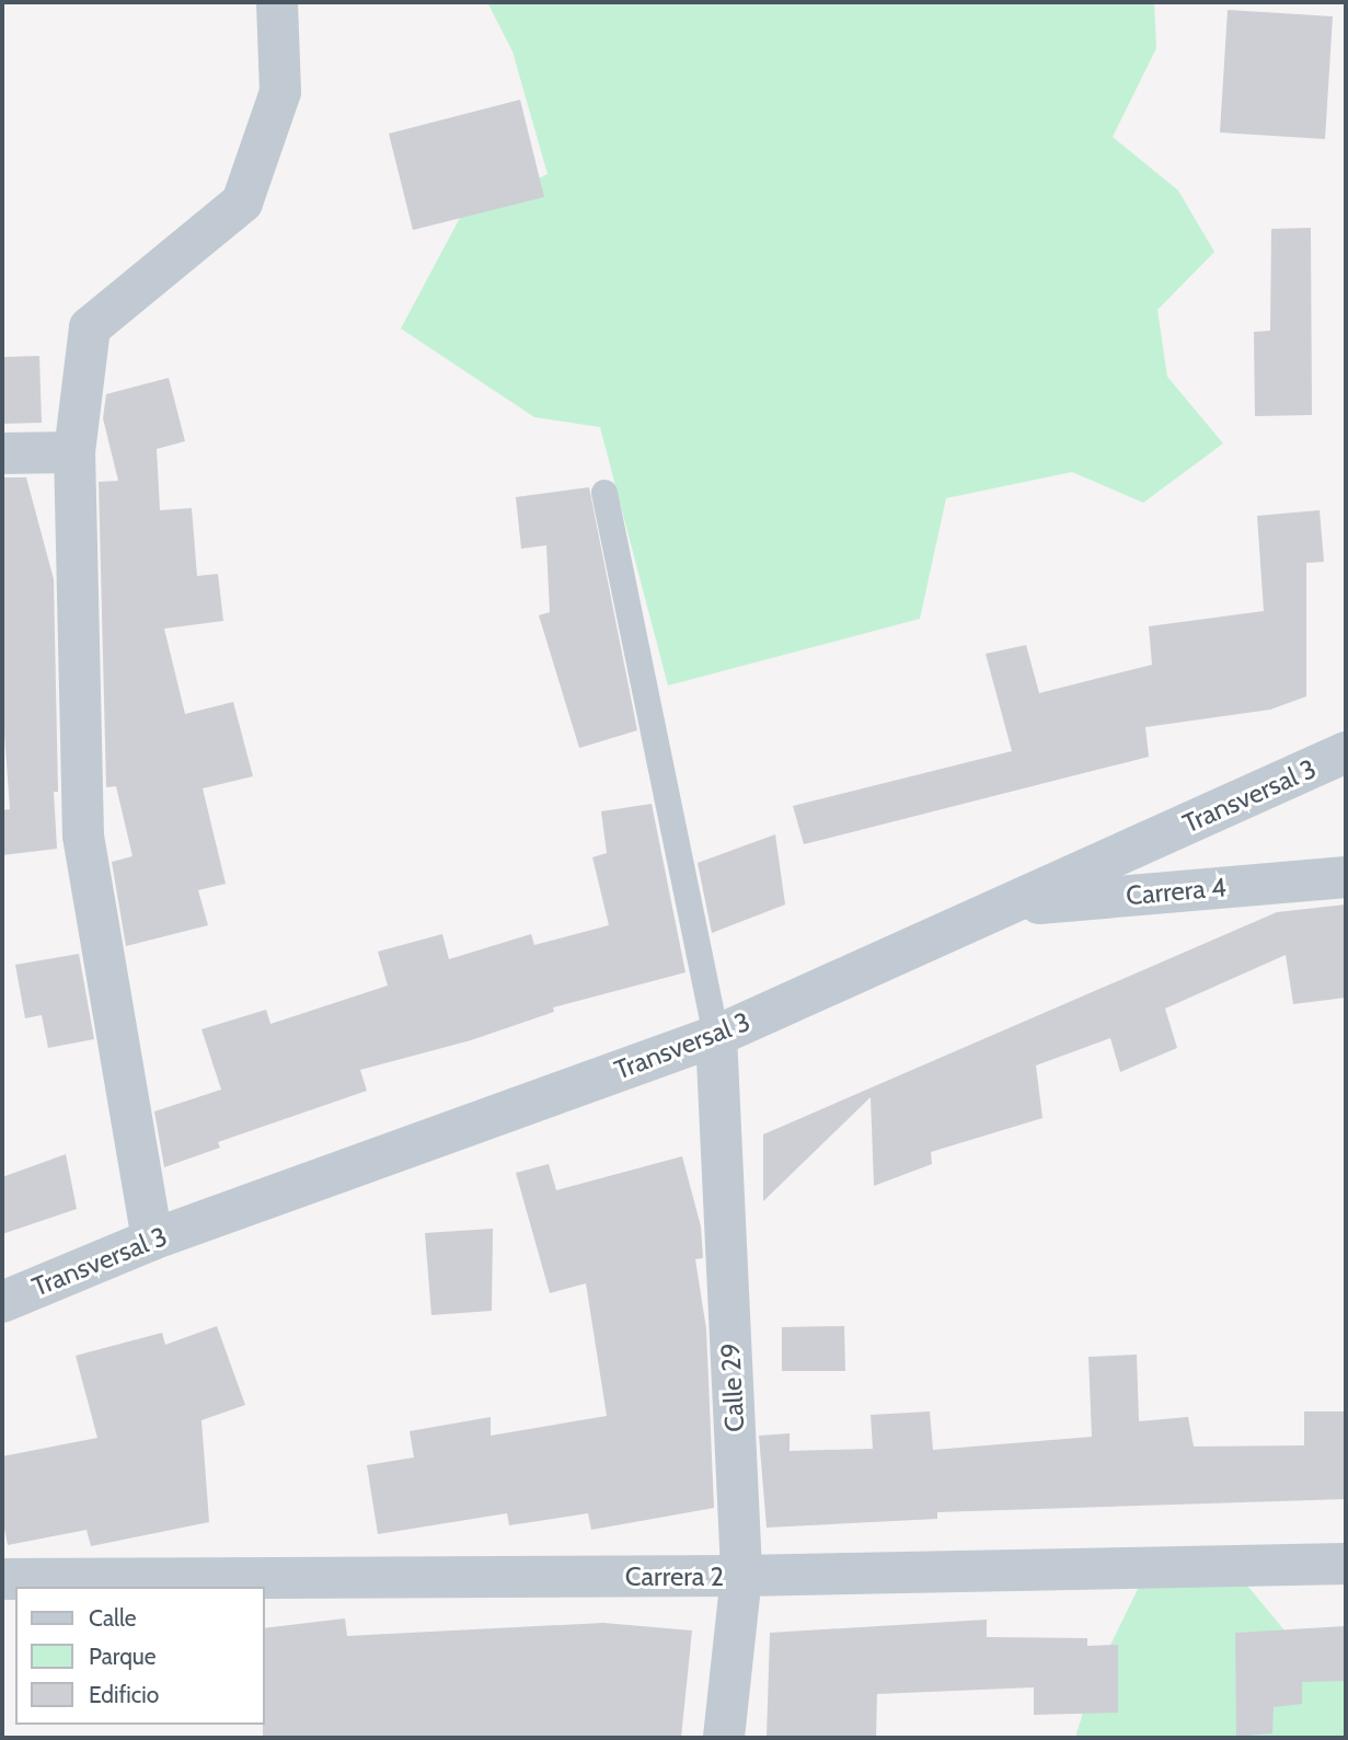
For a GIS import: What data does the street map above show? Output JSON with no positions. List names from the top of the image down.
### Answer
{
  "streets": {
    "street": [
      "Transversal 3",
      "Carrera 4",
      "Calle 29",
      "Carrera 2"
    ]
  },
  "crossings": [
    ["Transversal 3", "Carrera 4"],
    ["Transversal 3", "Calle 29"],
    ["Calle 29", "Carrera 2"]
  ],
  "legend": ["Calle", "Parque", "Edificio"]
}
